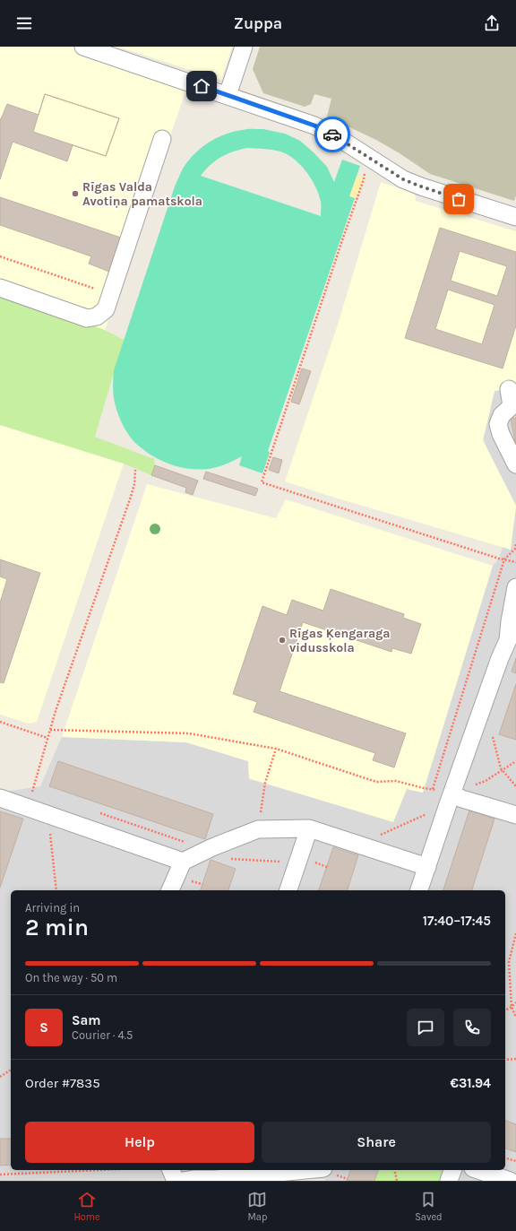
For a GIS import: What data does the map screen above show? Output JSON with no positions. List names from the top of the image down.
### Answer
{
  "places": ["Rīgas Valda Avotiņa pamatskola", "Rīgas Ķengaraga vidusskola"],
  "page": {
    "header": "Zuppa",
    "heading": ["2 min", "Arriving in", "17:40–17:45"],
    "panel": [
      "Sam",
      "Courier · 4.5",
      "Order #7835",
      "€31.94"
    ],
    "bar": "On the way · 50 m",
    "round": "S",
    "buttons": ["Help", "Share"],
    "tabs": ["Home", "Map", "Saved"]
  }
}
